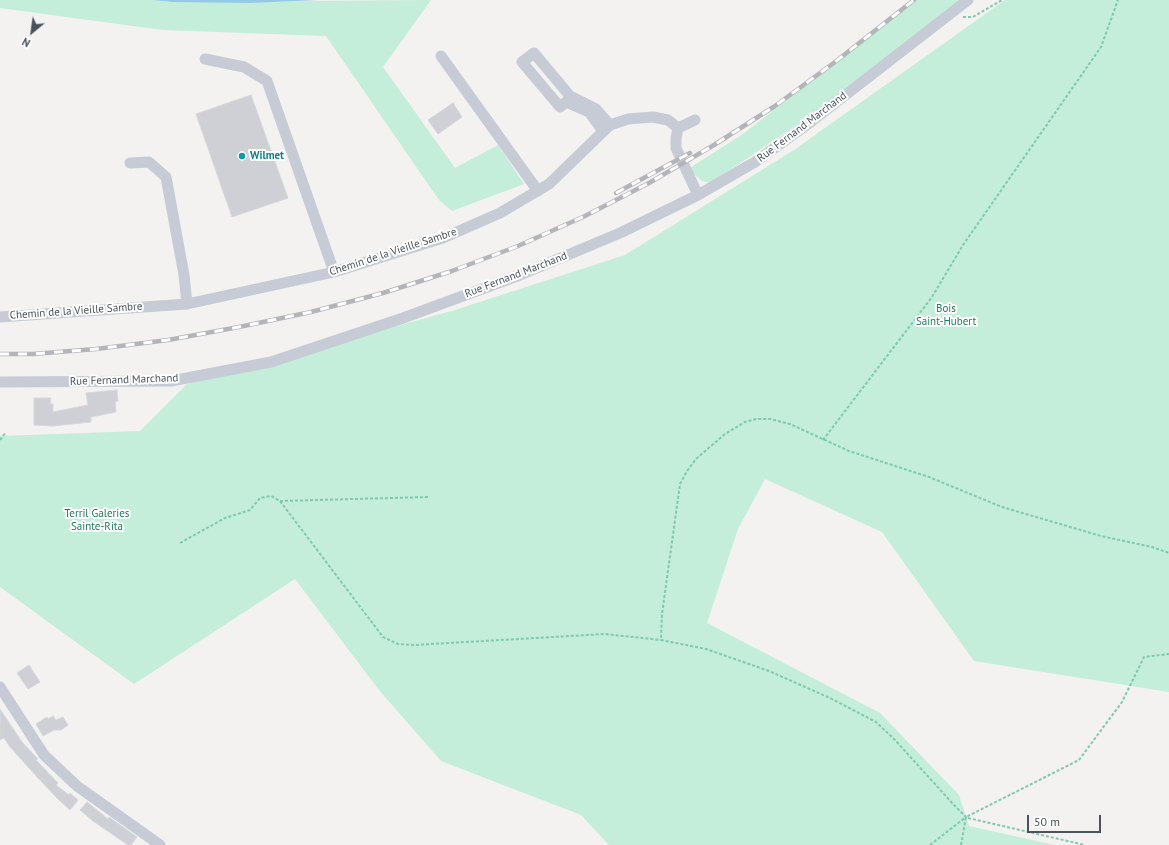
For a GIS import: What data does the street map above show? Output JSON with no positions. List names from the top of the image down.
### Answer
{
  "streets": {
    "street": ["Rue Fernand Marchand", "Chemin de la Vieille Sambre"]
  },
  "parks": ["Bois Saint-Hubert", "Terril Galeries Sainte-Rita"],
  "places": ["Wilmet"],
  "scale_bar": "50 m",
  "north": "bottom left"
}
